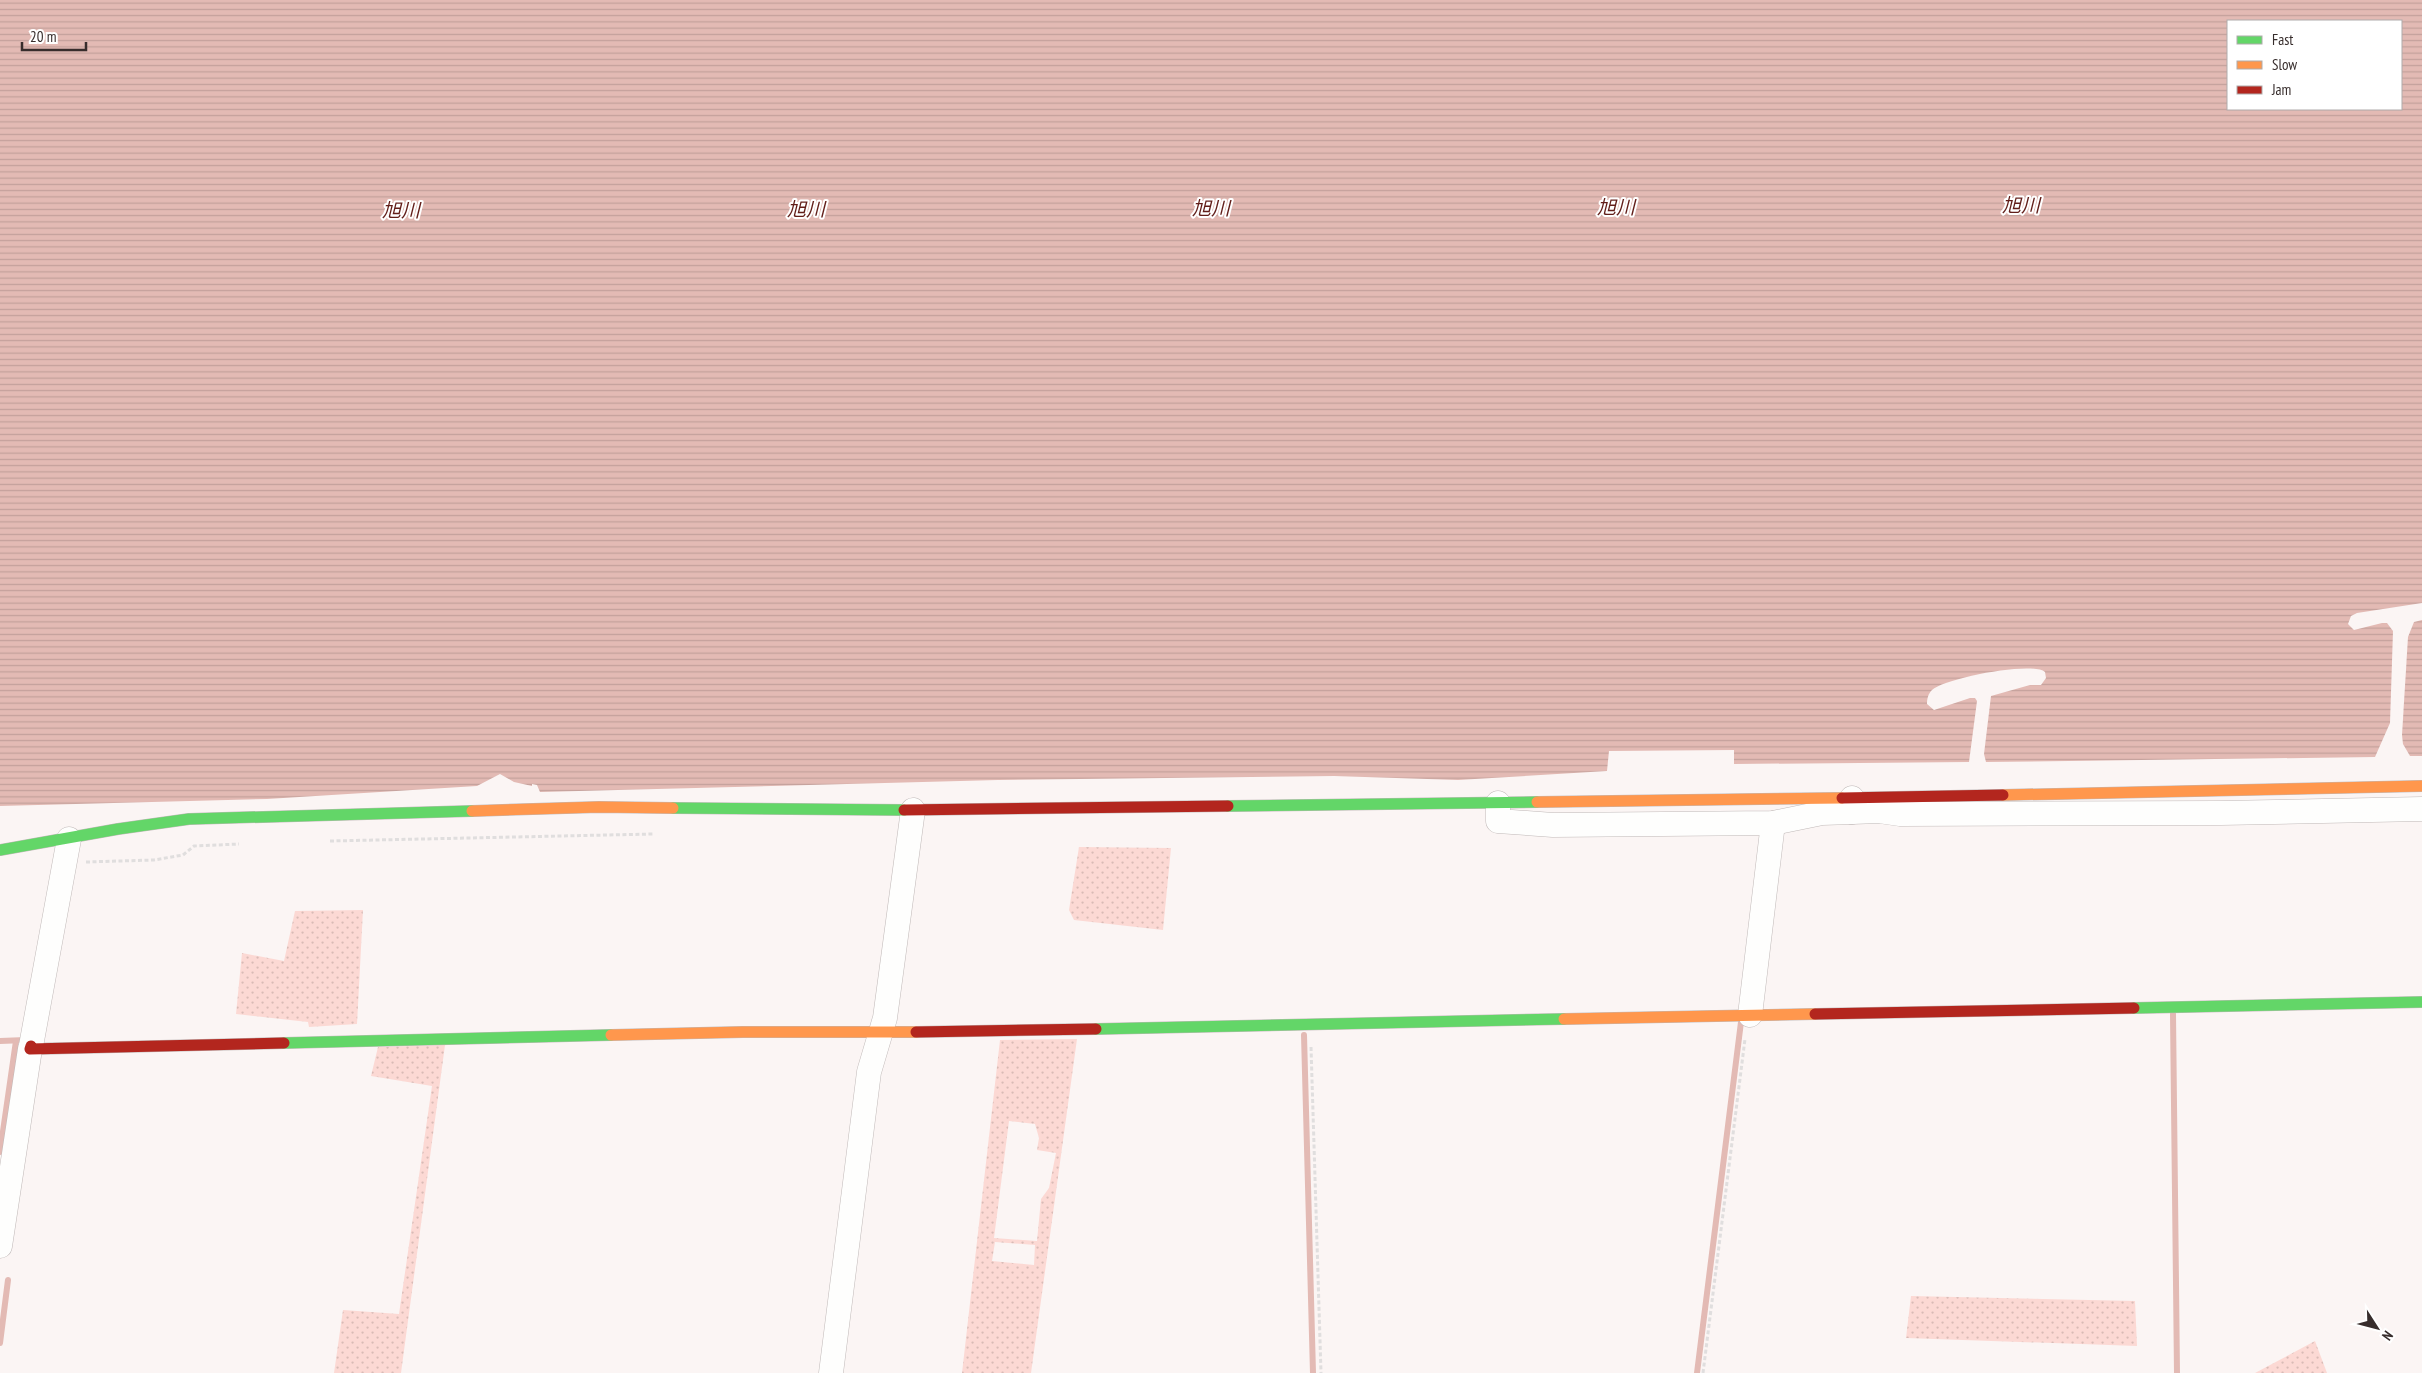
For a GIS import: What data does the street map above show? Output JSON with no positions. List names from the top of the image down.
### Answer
{
  "water": ["旭川"],
  "legend": ["Fast", "Slow", "Jam"],
  "scale_bar": "20 m",
  "north": "bottom right"
}
